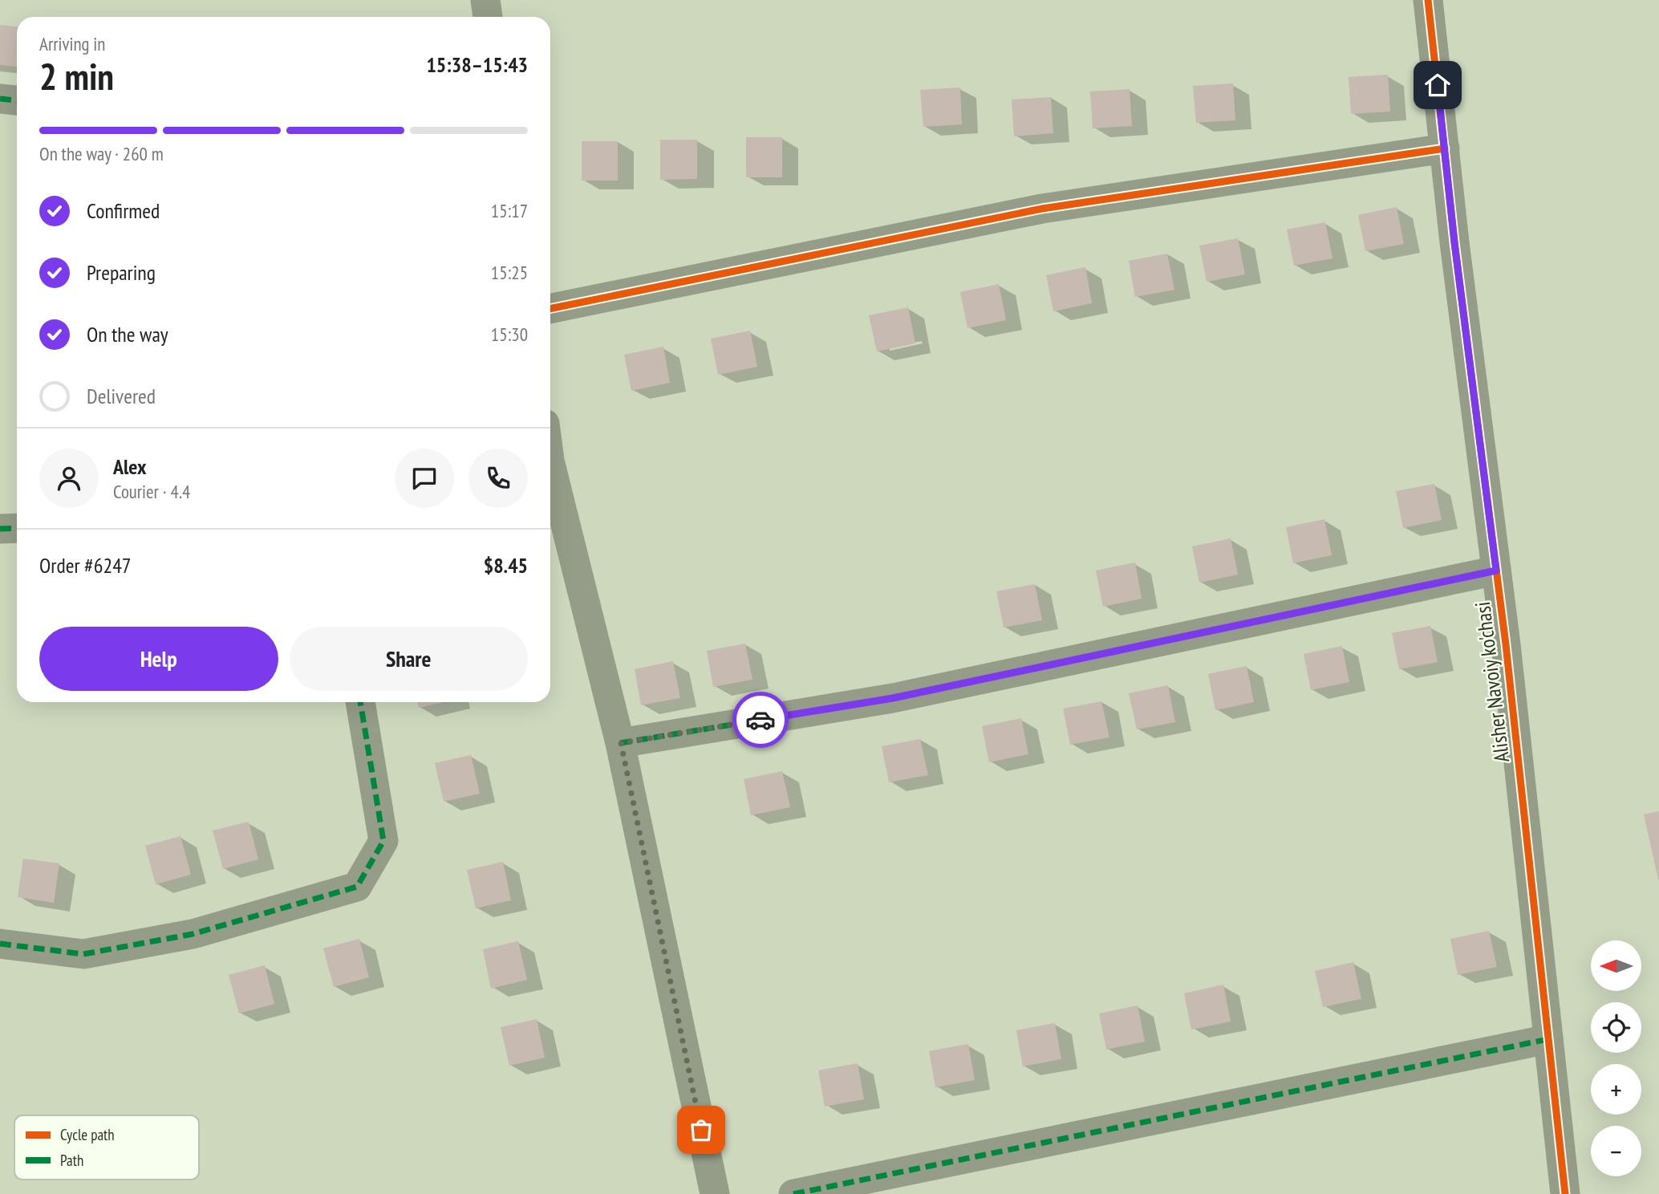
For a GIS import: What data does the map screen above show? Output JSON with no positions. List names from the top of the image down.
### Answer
{
  "streets": {
    "street": ["Alisher Navoiy ko'chasi"]
  },
  "legend": ["Cycle path", "Path"],
  "north": "left",
  "page": {
    "heading": ["2 min", "Arriving in", "15:38–15:43"],
    "panel": [
      "Alex",
      "Courier · 4.4",
      "Order #6247",
      "$8.45"
    ],
    "bar": "On the way · 260 m",
    "list": [
      ["Confirmed", "15:17"],
      ["Preparing", "15:25"],
      ["On the way", "15:30"],
      "Delivered"
    ],
    "buttons": ["Help", "Share"],
    "map_buttons": ["+", "−"]
  }
}
